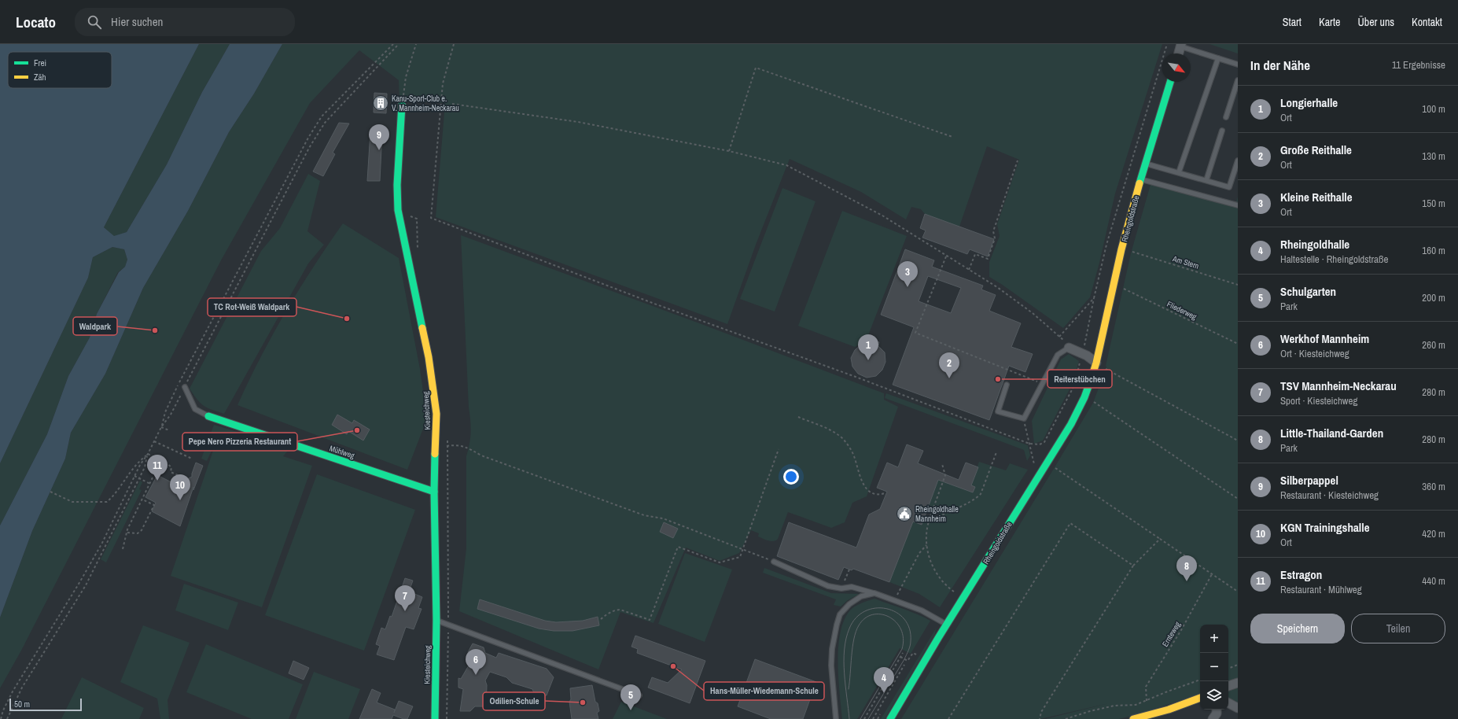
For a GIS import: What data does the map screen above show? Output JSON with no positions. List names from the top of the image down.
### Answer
{
  "streets": {
    "street": ["Rheingoldstraße", "Kiesteichweg", "Mühlweg"],
    "path": ["Am Stern", "Fliederweg", "Ernteweg"]
  },
  "crossings": [
    ["Kiesteichweg", "Mühlweg"]
  ],
  "places": {
    "building": ["Kanu-Sport-Club e. V. Mannheim-Neckarau"],
    "other": [
      "TC Rot-Weiß Waldpark",
      "Waldpark",
      "Reiterstübchen",
      "Pepe Nero Pizzeria Restaurant",
      "Hans-Müller-Wiedemann-Schule",
      "Odilien-Schule"
    ],
    "public building": ["Rheingoldhalle Mannheim"]
  },
  "legend": ["Frei", "Zäh"],
  "scale_bar": "50 m",
  "north": "bottom right",
  "page": {
    "header": "Locato",
    "search": "Hier suchen",
    "nav": [
      "Start",
      "Karte",
      "Über uns",
      "Kontakt"
    ],
    "heading": ["In der Nähe", "11 Ergebnisse"],
    "list": [
      {
        "mark": "1",
        "name": "Longierhalle",
        "note": "Ort",
        "value": "100 m"
      },
      {
        "mark": "2",
        "name": "Große Reithalle",
        "note": "Ort",
        "value": "130 m"
      },
      {
        "mark": "3",
        "name": "Kleine Reithalle",
        "note": "Ort",
        "value": "150 m"
      },
      {
        "mark": "4",
        "name": "Rheingoldhalle",
        "note": "Haltestelle · Rheingoldstraße",
        "value": "160 m"
      },
      {
        "mark": "5",
        "name": "Schulgarten",
        "note": "Park",
        "value": "200 m"
      },
      {
        "mark": "6",
        "name": "Werkhof Mannheim",
        "note": "Ort · Kiesteichweg",
        "value": "260 m"
      },
      {
        "mark": "7",
        "name": "TSV Mannheim-Neckarau",
        "note": "Sport · Kiesteichweg",
        "value": "280 m"
      },
      {
        "mark": "8",
        "name": "Little-Thailand-Garden",
        "note": "Park",
        "value": "280 m"
      },
      {
        "mark": "9",
        "name": "Silberpappel",
        "note": "Restaurant · Kiesteichweg",
        "value": "360 m"
      },
      {
        "mark": "10",
        "name": "KGN Trainingshalle",
        "note": "Ort",
        "value": "420 m"
      },
      {
        "mark": "11",
        "name": "Estragon",
        "note": "Restaurant · Mühlweg",
        "value": "440 m"
      }
    ],
    "pins": [
      "9",
      "3",
      "1",
      "2",
      "11",
      "10",
      "8",
      "7",
      "6",
      "4",
      "5"
    ],
    "buttons": ["Speichern", "Teilen"],
    "map_buttons": ["+", "−"],
    "scale": "50 m"
  }
}
